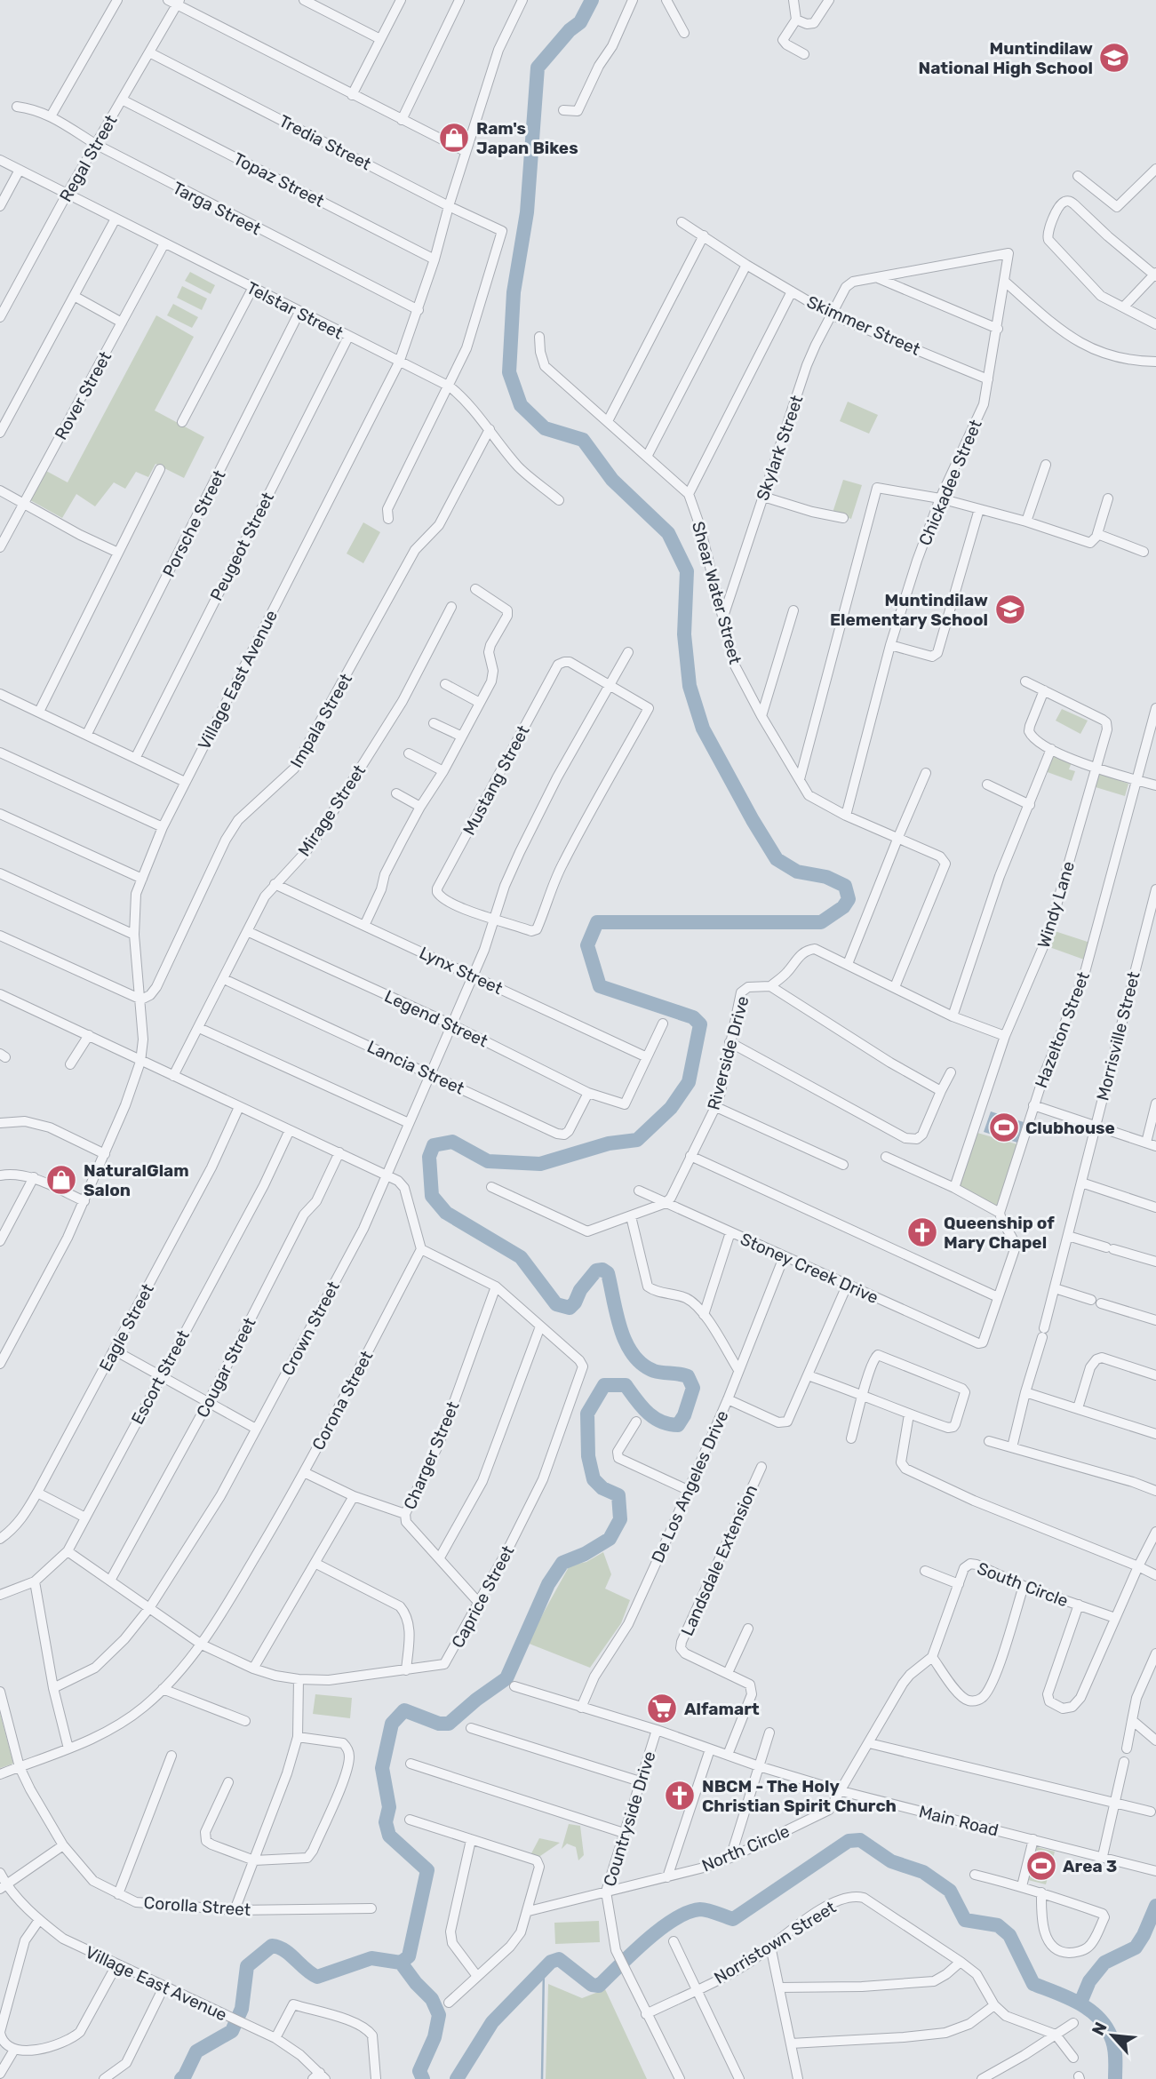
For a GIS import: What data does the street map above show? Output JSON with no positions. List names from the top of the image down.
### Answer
{
  "streets": {
    "street": [
      "Tredia Street",
      "Regal Street",
      "Topaz Street",
      "Targa Street",
      "Telstar Street",
      "Skimmer Street",
      "Rover Street",
      "Skylark Street",
      "Chickadee Street",
      "Porsche Street",
      "Peugeot Street",
      "Shear Water Street",
      "Village East Avenue",
      "Impala Street",
      "Mustang Street",
      "Mirage Street",
      "Windy Lane",
      "Lynx Street",
      "Legend Street",
      "Hazelton Street",
      "Morrisville Street",
      "Riverside Drive",
      "Lancia Street",
      "Stoney Creek Drive",
      "Eagle Street",
      "Crown Street",
      "Cougar Street",
      "Escort Street",
      "Corona Street",
      "Charger Street",
      "De Los Angeles Drive",
      "Landsdale Extension",
      "South Circle",
      "Caprice Street",
      "Countryside Drive",
      "Main Road",
      "North Circle",
      "Corolla Street",
      "Norristown Street"
    ]
  },
  "crossings": [
    ["Tredia Street", "Regal Street"],
    ["Tredia Street", "Telstar Street"],
    ["Tredia Street", "Village East Avenue"],
    ["Regal Street", "Topaz Street"],
    ["Regal Street", "Targa Street"],
    ["Regal Street", "Telstar Street"],
    ["Topaz Street", "Village East Avenue"],
    ["Targa Street", "Village East Avenue"],
    ["Telstar Street", "Rover Street"],
    ["Telstar Street", "Porsche Street"],
    ["Telstar Street", "Peugeot Street"],
    ["Telstar Street", "Village East Avenue"],
    ["Telstar Street", "Impala Street"],
    ["Skimmer Street", "Skylark Street"],
    ["Skimmer Street", "Chickadee Street"],
    ["Skylark Street", "Chickadee Street"],
    ["Skylark Street", "Shear Water Street"],
    ["Chickadee Street", "Shear Water Street"],
    ["Village East Avenue", "Impala Street"],
    ["Mustang Street", "Crown Street"],
    ["Mirage Street", "Lynx Street"],
    ["Mirage Street", "Legend Street"],
    ["Mirage Street", "Lancia Street"],
    ["Lynx Street", "Legend Street"],
    ["Lynx Street", "Crown Street"],
    ["Legend Street", "Lancia Street"],
    ["Legend Street", "Crown Street"],
    ["Riverside Drive", "Stoney Creek Drive"],
    ["Lancia Street", "Crown Street"],
    ["Stoney Creek Drive", "De Los Angeles Drive"],
    ["Crown Street", "Caprice Street"],
    ["Cougar Street", "Caprice Street"],
    ["Escort Street", "Caprice Street"],
    ["Corona Street", "Caprice Street"],
    ["Corona Street", "Corolla Street"],
    ["Charger Street", "Caprice Street"],
    ["De Los Angeles Drive", "Main Road"],
    ["Landsdale Extension", "Main Road"],
    ["Countryside Drive", "Main Road"],
    ["Countryside Drive", "North Circle"],
    ["Countryside Drive", "Norristown Street"],
    ["Main Road", "North Circle"]
  ],
  "places": {
    "school or university": ["Muntindilaw National High School", "Muntindilaw Elementary School"],
    "shop": ["Ram's Japan Bikes", "NaturalGlam Salon"],
    "sports": ["Clubhouse", "Area 3"],
    "church": ["Queenship of Mary Chapel", "NBCM - The Holy Christian Spirit Church"],
    "supermarket": ["Alfamart"]
  },
  "north": "top left"
}
